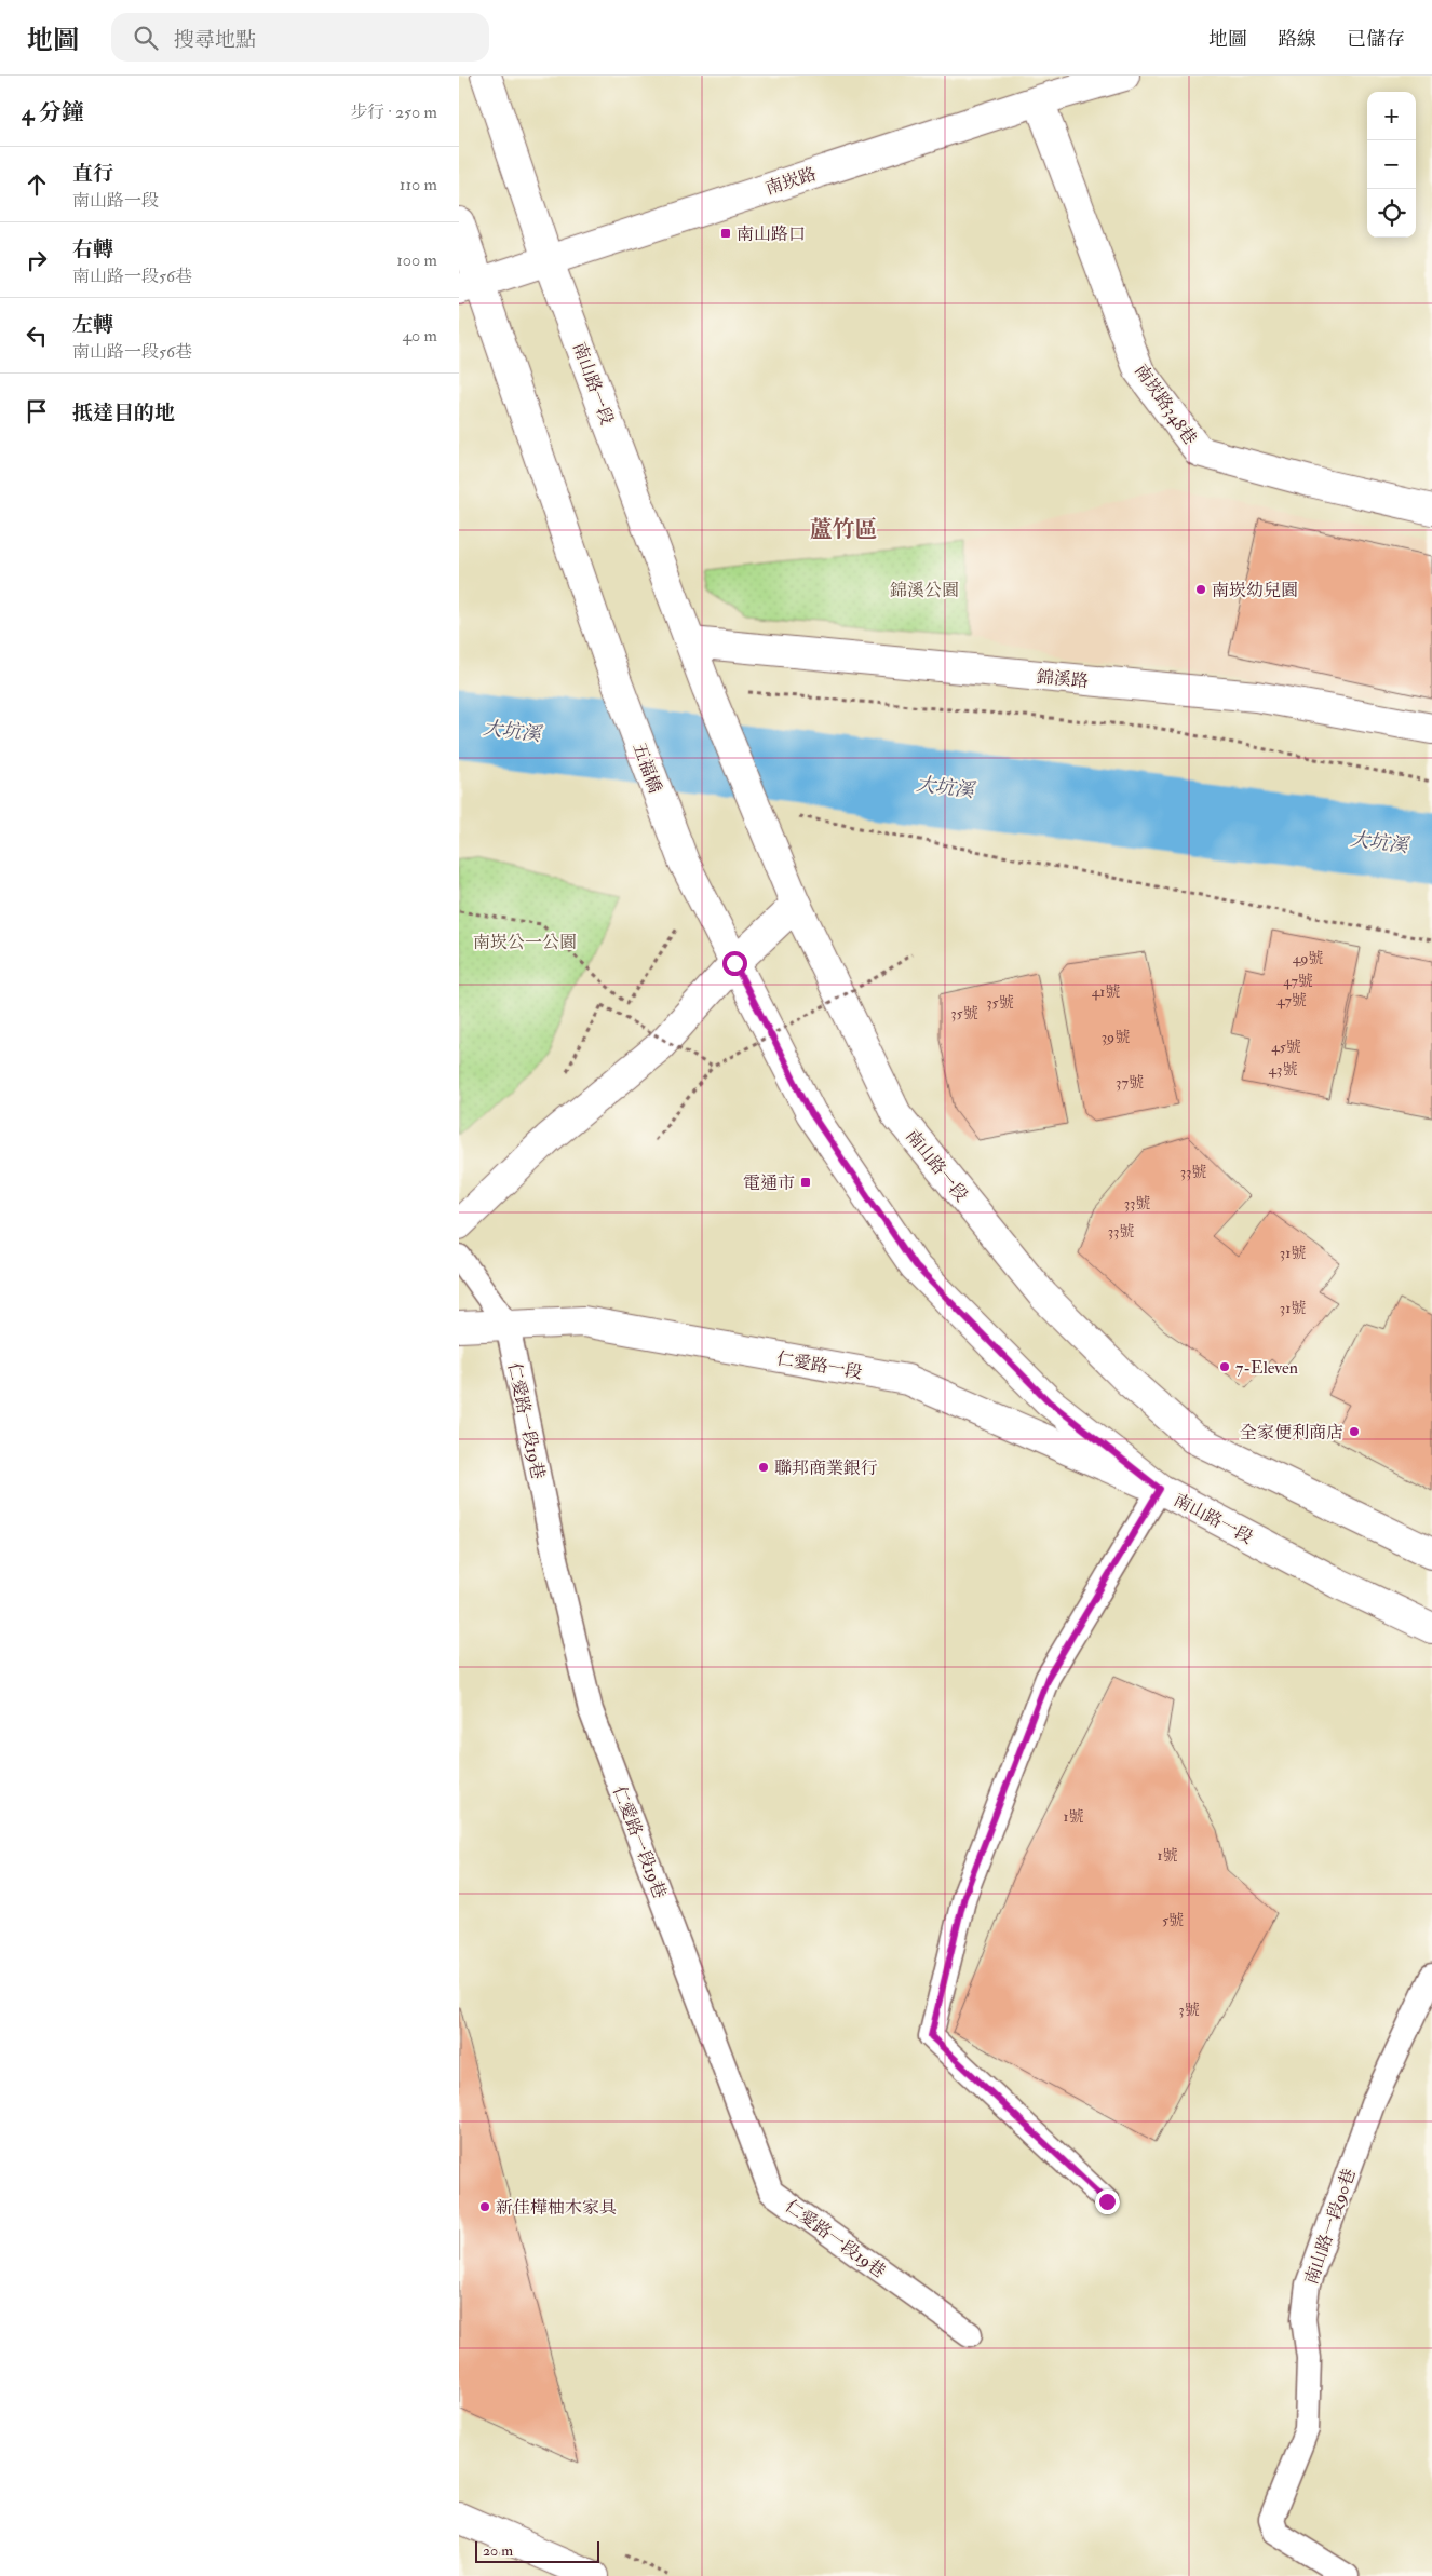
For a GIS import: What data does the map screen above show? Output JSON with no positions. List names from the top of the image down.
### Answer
{
  "streets": {
    "street": [
      "南崁路",
      "南山路一段",
      "南崁路348巷",
      "錦溪路",
      "五福橋",
      "仁愛路一段"
    ],
    "lane": ["仁愛路一段19巷", "南山路一段90巷"]
  },
  "crossings": [
    ["南崁路", "南山路一段"],
    ["南崁路", "南崁路348巷"],
    ["南崁路", "五福橋"],
    ["南山路一段", "錦溪路"],
    ["南山路一段", "五福橋"],
    ["南山路一段", "仁愛路一段"],
    ["仁愛路一段", "仁愛路一段19巷"]
  ],
  "districts": ["蘆竹區"],
  "water": ["大坑溪"],
  "parks": ["錦溪公園", "南崁公一公園"],
  "places": {
    "transit": ["南山路口", "電通市"],
    "other": [
      "南崁幼兒園",
      "7-Eleven",
      "全家便利商店",
      "聯邦商業銀行",
      "新佳樺柚木家具"
    ]
  },
  "house_numbers": [
    "49號",
    "47號",
    "41號",
    "47號",
    "35號",
    "35號",
    "39號",
    "45號",
    "43號",
    "37號",
    "33號",
    "33號",
    "33號",
    "31號",
    "31號",
    "1號",
    "1號",
    "5號",
    "3號"
  ],
  "scale_bar": "20 m",
  "page": {
    "header": "地圖",
    "search": "搜尋地點",
    "nav": ["地圖", "路線", "已儲存"],
    "heading": ["4 分鐘", "步行 · 250 m"],
    "map_buttons": ["+", "−"],
    "list": [
      ["直行", "南山路一段", "110 m"],
      ["右轉", "南山路一段56巷", "100 m"],
      ["左轉", "南山路一段56巷", "40 m"],
      "抵達目的地"
    ],
    "scale": "20 m"
  }
}
